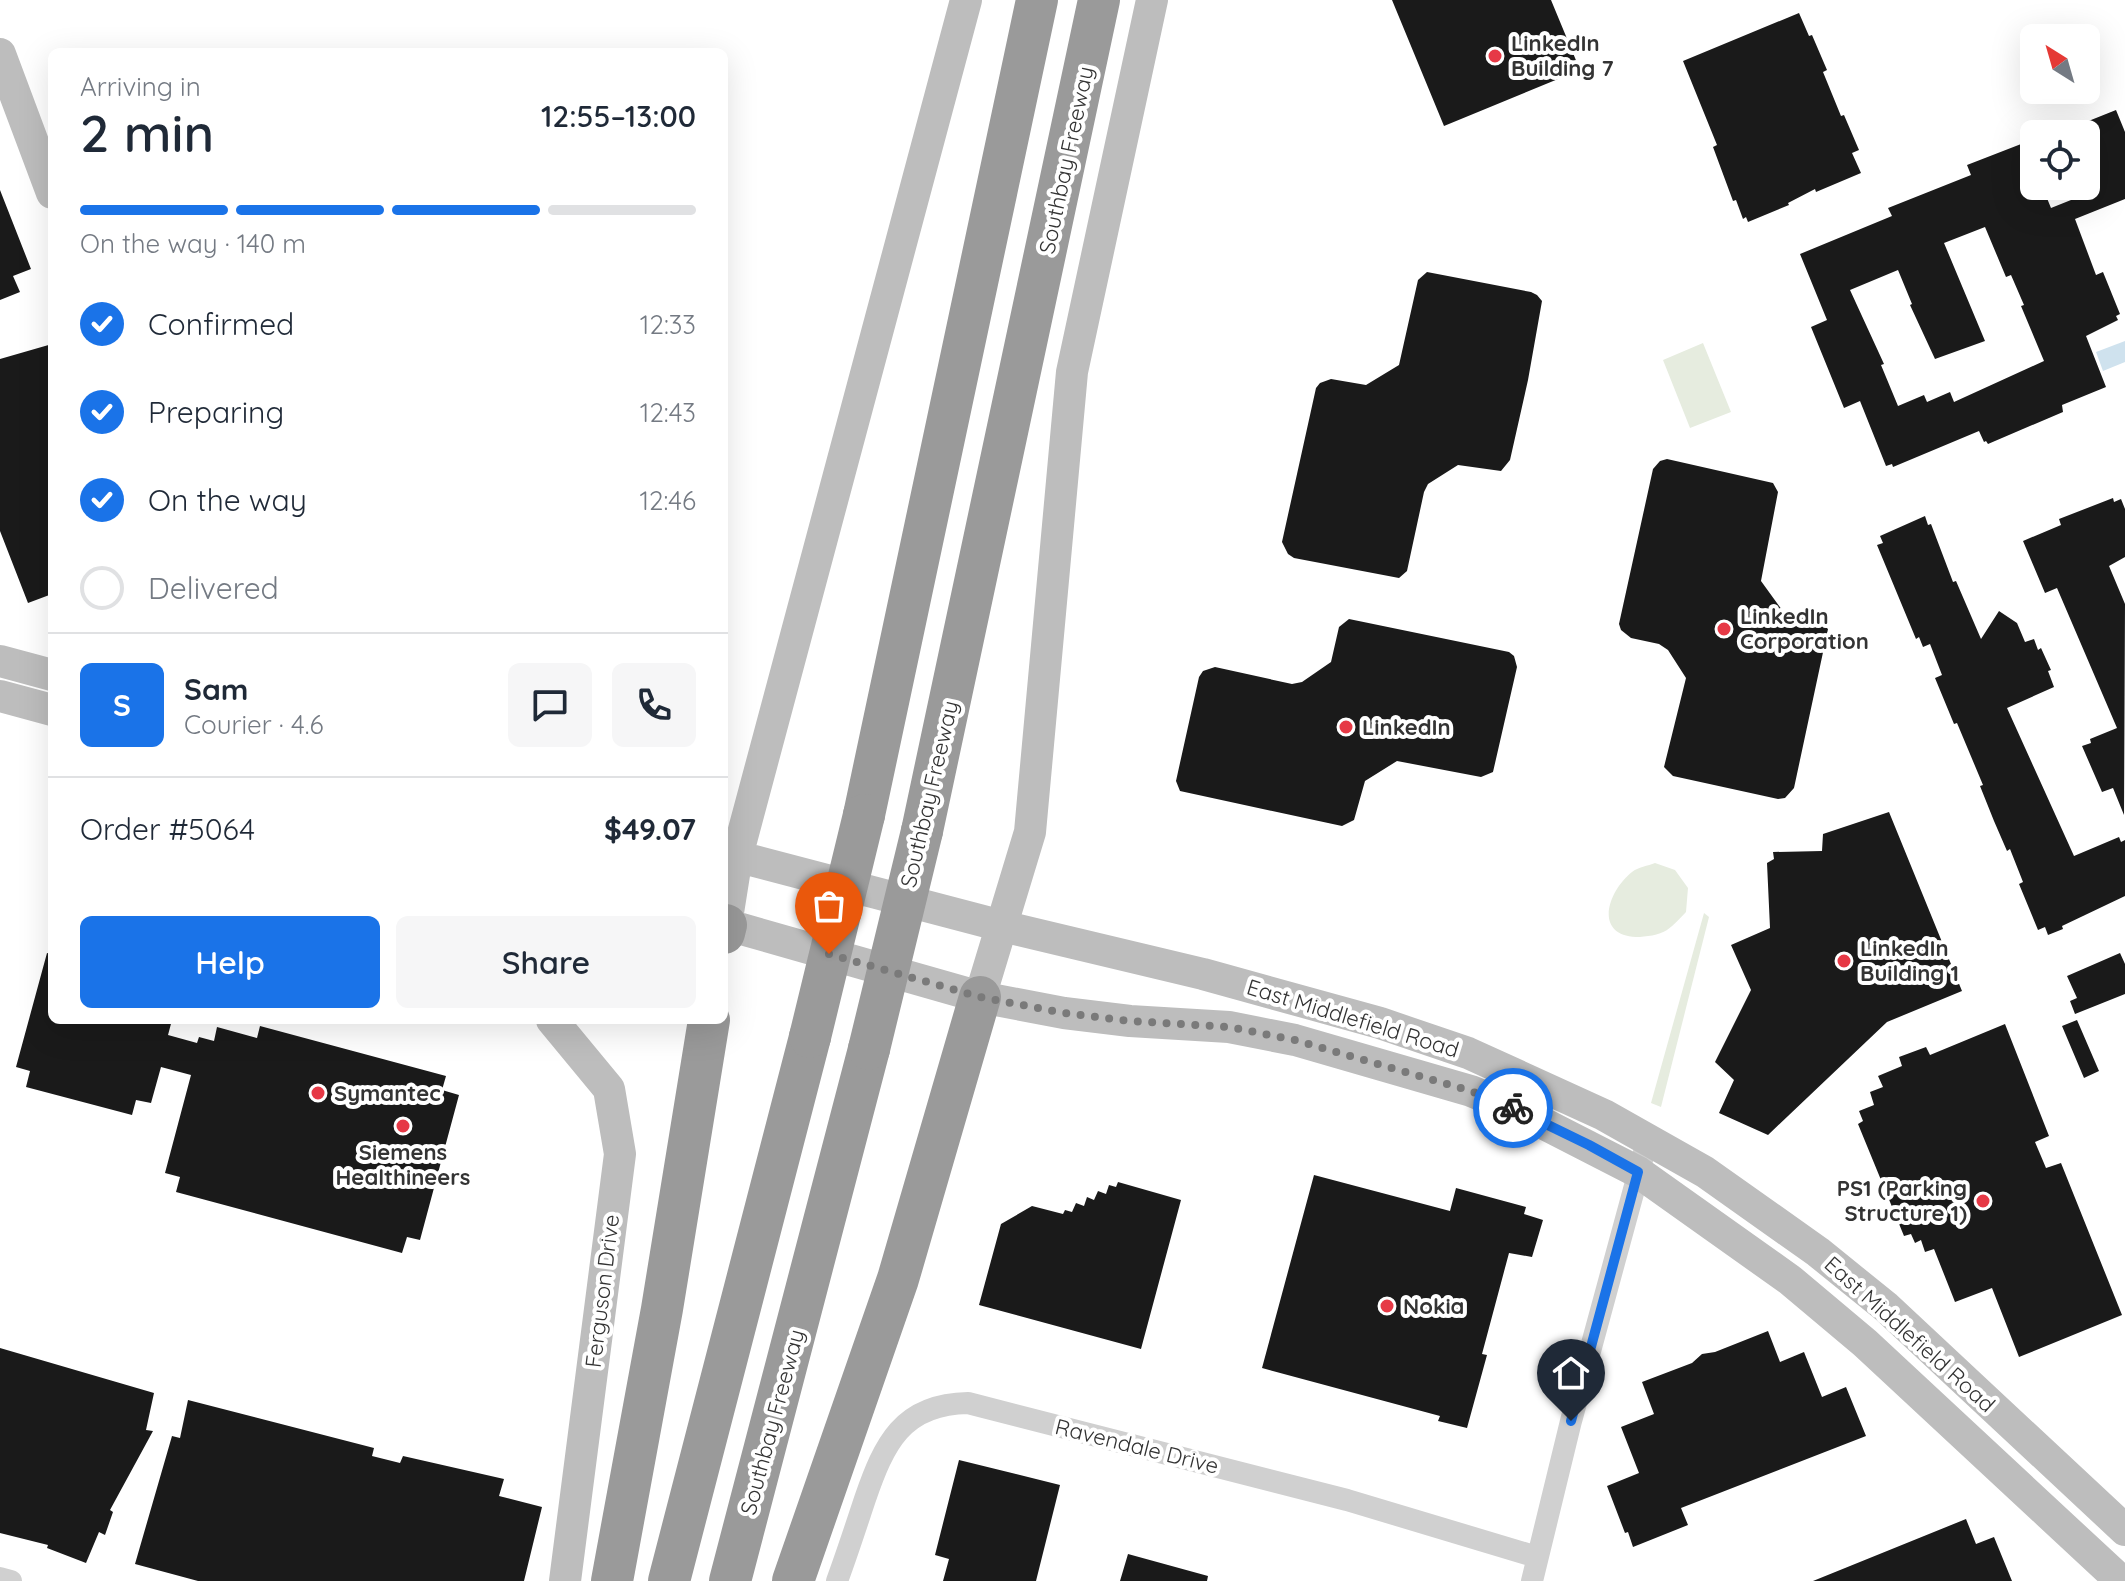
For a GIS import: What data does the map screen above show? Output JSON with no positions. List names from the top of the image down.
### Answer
{
  "streets": {
    "highway": ["Southbay Freeway"],
    "main road": ["East Middlefield Road", "Ferguson Drive"],
    "street": ["Ravendale Drive"]
  },
  "places": [
    "LinkedIn Building 7",
    "LinkedIn Corporation",
    "LinkedIn",
    "LinkedIn Building 1",
    "Symantec",
    "Siemens Healthineers",
    "PS1 (Parking Structure 1)",
    "Nokia"
  ],
  "north": "top left",
  "page": {
    "heading": ["2 min", "Arriving in", "12:55–13:00"],
    "panel": [
      "Sam",
      "Courier · 4.6",
      "Order #5064",
      "$49.07"
    ],
    "bar": "On the way · 140 m",
    "list": [
      ["Confirmed", "12:33"],
      ["Preparing", "12:43"],
      ["On the way", "12:46"],
      "Delivered"
    ],
    "round": "S",
    "buttons": ["Help", "Share"]
  }
}
